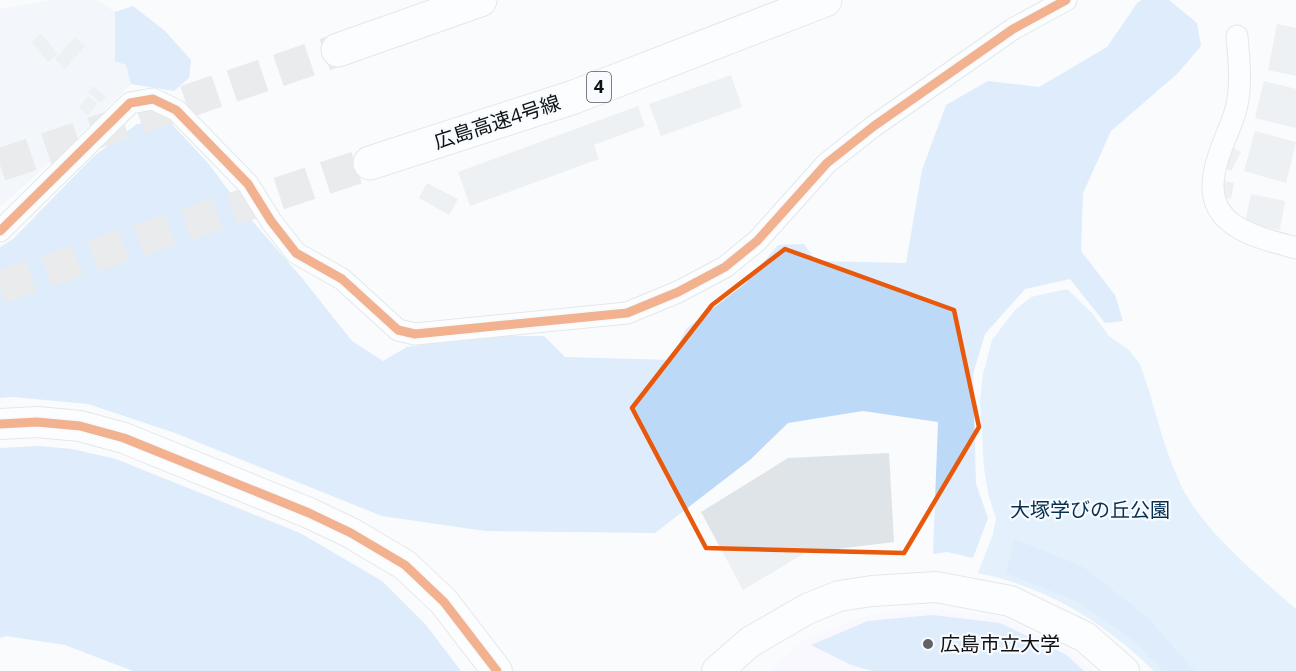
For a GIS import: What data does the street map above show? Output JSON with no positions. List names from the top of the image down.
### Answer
{
  "streets": {
    "highway": ["4", "広島高速4号線"]
  },
  "parks": ["大塚学びの丘公園"],
  "places": ["広島市立大学"]
}
